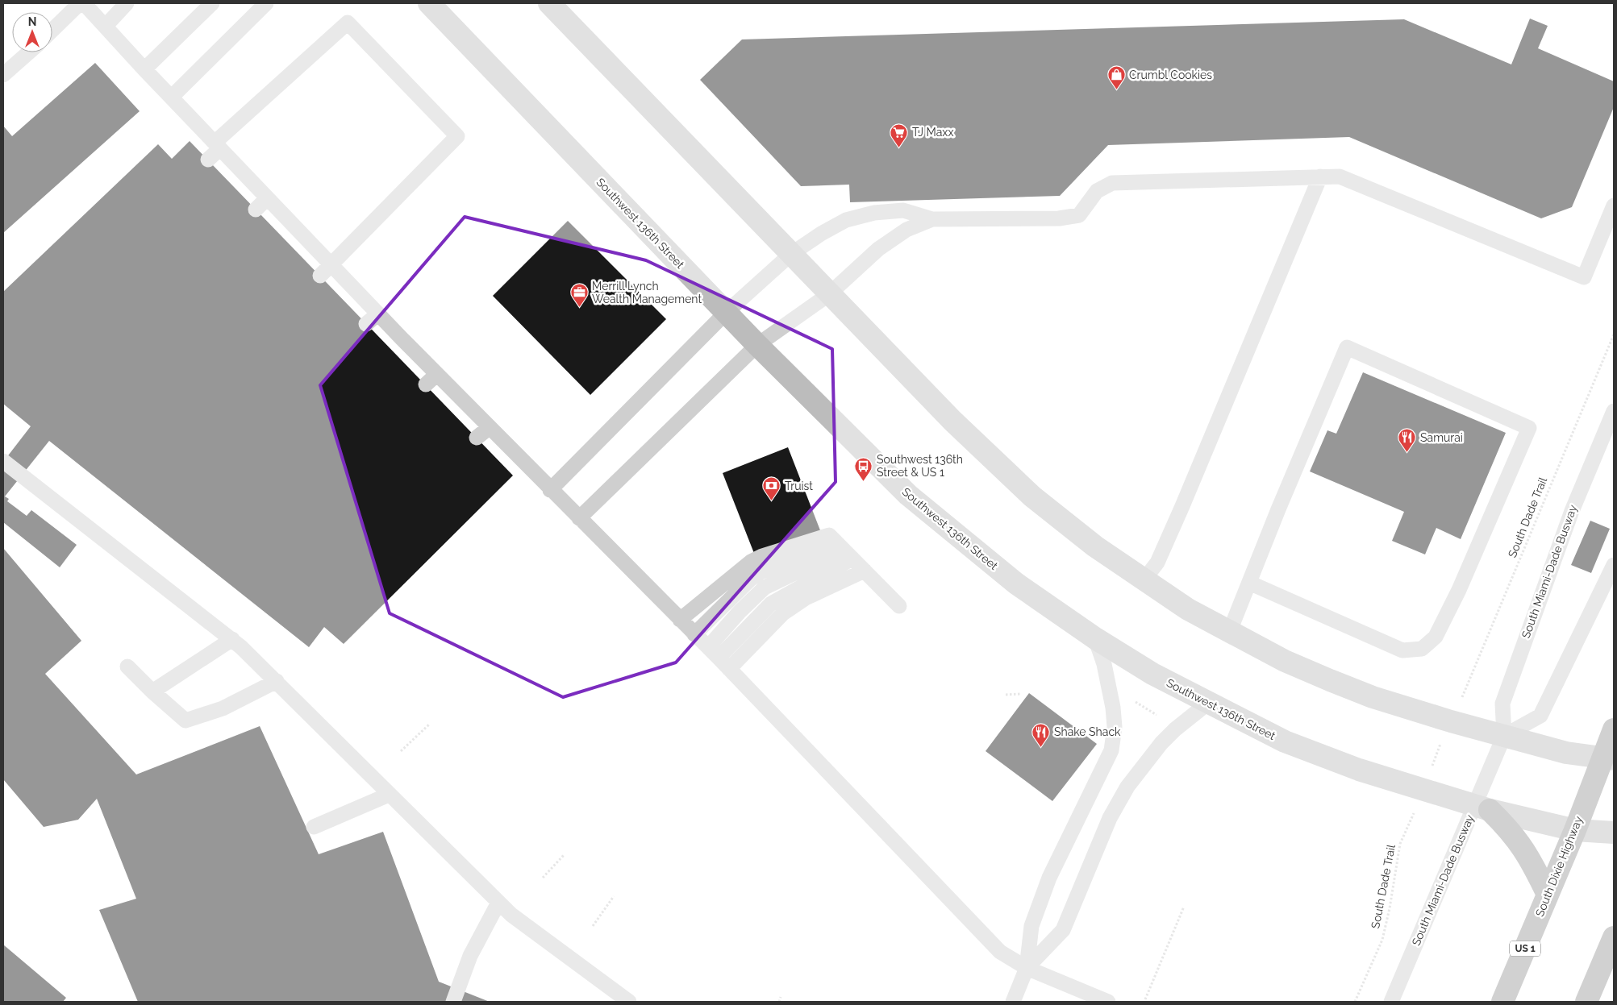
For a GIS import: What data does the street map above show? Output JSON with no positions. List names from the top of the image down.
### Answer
{
  "streets": {
    "highway": ["South Dixie Highway", "US 1"],
    "street": ["Southwest 136th Street"],
    "lane": ["South Miami-Dade Busway"],
    "path": ["South Dade Trail"]
  },
  "crossings": [
    ["Southwest 136th Street", "South Miami-Dade Busway"],
    ["Southwest 136th Street", "South Dixie Highway"]
  ],
  "places": {
    "shop": ["Crumbl Cookies"],
    "supermarket": ["TJ Maxx"],
    "office": ["Merrill Lynch Wealth Management"],
    "restaurant": ["Samurai", "Shake Shack"],
    "bus stop": ["Southwest 136th Street & US 1"],
    "bank": ["Truist"]
  },
  "north": "top"
}
